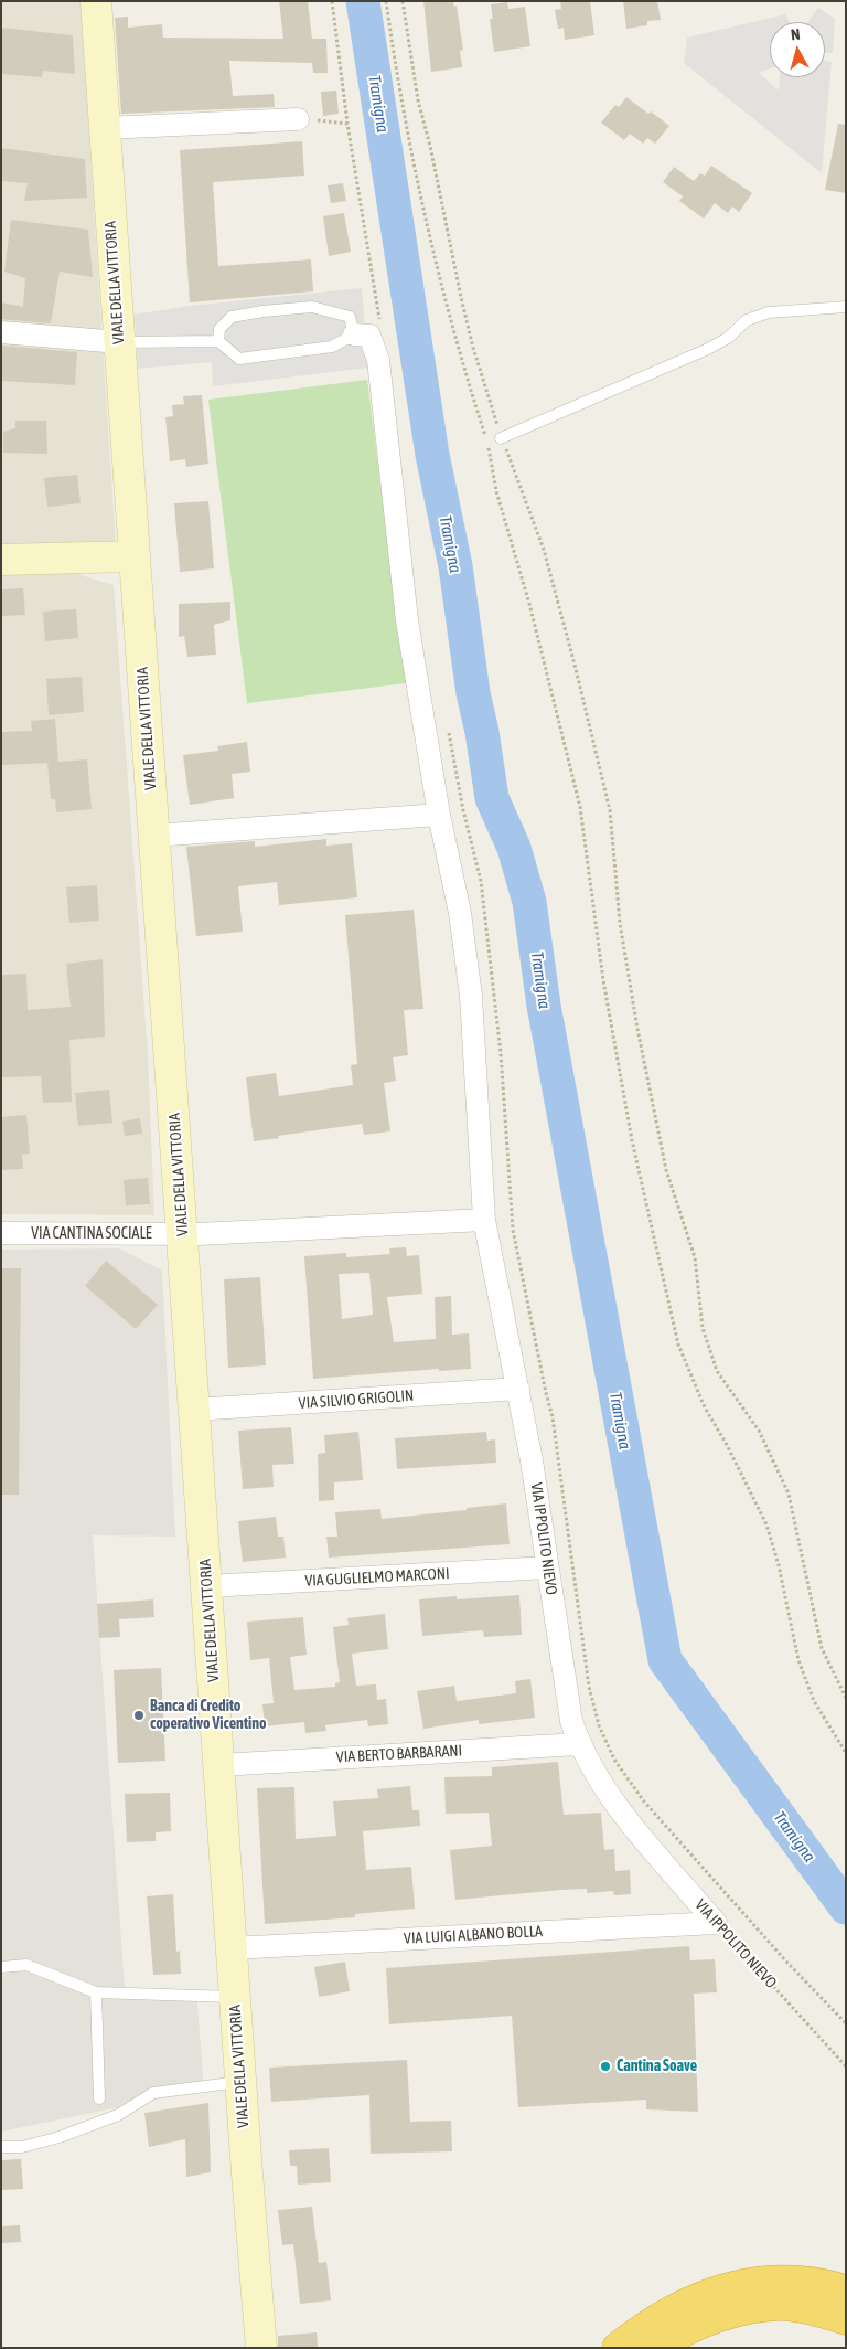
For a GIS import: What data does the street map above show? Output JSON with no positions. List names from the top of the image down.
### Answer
{
  "streets": {
    "street": [
      "VIALE DELLA VITTORIA",
      "VIA CANTINA SOCIALE",
      "VIA SILVIO GRIGOLIN",
      "VIA IPPOLITO NIEVO",
      "VIA GUGLIELMO MARCONI",
      "VIA BERTO BARBARANI",
      "VIA LUIGI ALBANO BOLLA"
    ]
  },
  "crossings": [
    ["VIALE DELLA VITTORIA", "VIA CANTINA SOCIALE"],
    ["VIALE DELLA VITTORIA", "VIA SILVIO GRIGOLIN"],
    ["VIALE DELLA VITTORIA", "VIA GUGLIELMO MARCONI"],
    ["VIALE DELLA VITTORIA", "VIA BERTO BARBARANI"],
    ["VIALE DELLA VITTORIA", "VIA LUIGI ALBANO BOLLA"],
    ["VIA SILVIO GRIGOLIN", "VIA IPPOLITO NIEVO"],
    ["VIA IPPOLITO NIEVO", "VIA GUGLIELMO MARCONI"],
    ["VIA IPPOLITO NIEVO", "VIA BERTO BARBARANI"],
    ["VIA IPPOLITO NIEVO", "VIA LUIGI ALBANO BOLLA"]
  ],
  "water": ["Tramigna"],
  "places": ["Banca di Credito coperativo Vicentino", "Cantina Soave"],
  "north": "top"
}
